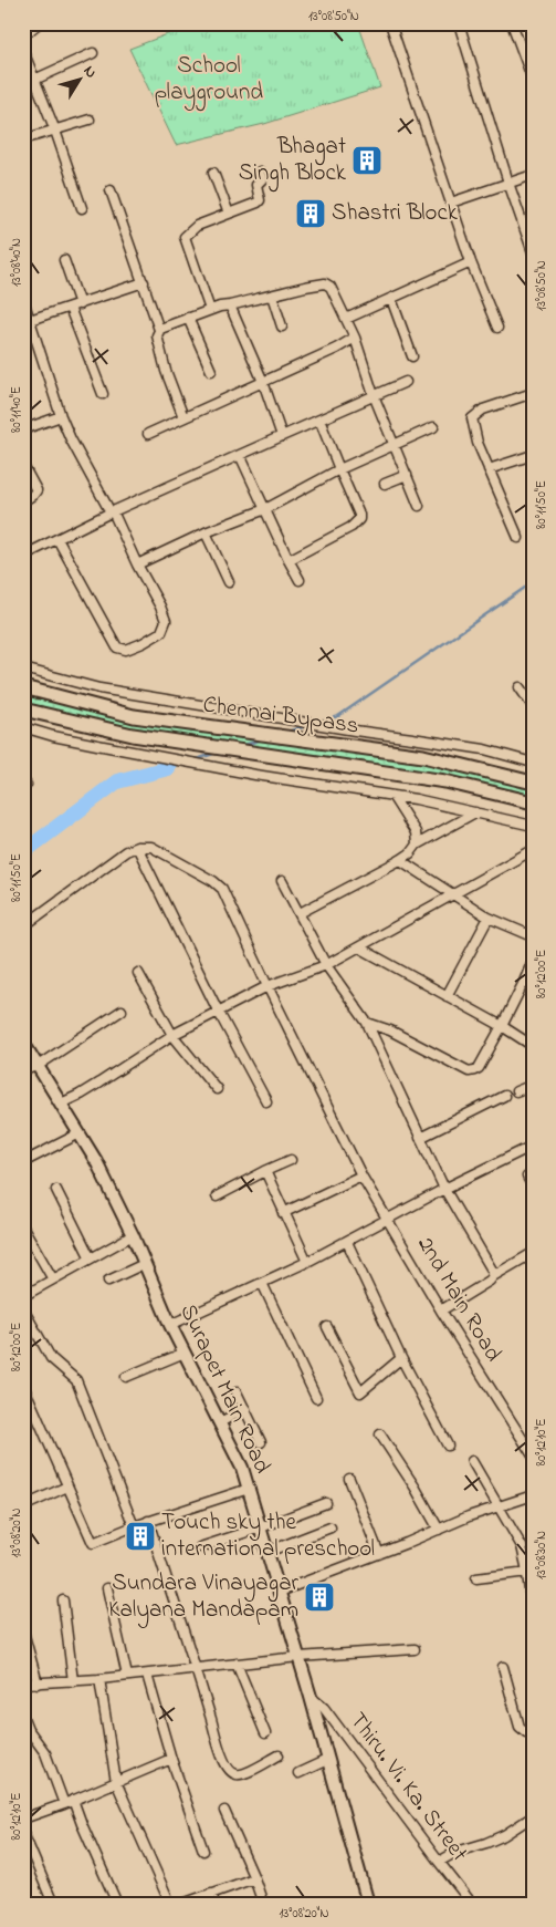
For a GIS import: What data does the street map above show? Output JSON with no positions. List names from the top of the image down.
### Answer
{
  "streets": {
    "highway": ["Chennai Bypass"],
    "main road": ["Surapet Main Road"],
    "street": ["2nd Main Road", "Thiru. Vi. Ka. Street"]
  },
  "crossings": [
    ["Surapet Main Road", "Thiru. Vi. Ka. Street"]
  ],
  "parks": ["School playground"],
  "places": {
    "building": [
      "Bhagat Singh Block",
      "Shastri Block",
      "Touch sky the international preschool",
      "Sundara Vinayagar Kalyana Mandapam"
    ]
  },
  "north": "top right",
  "coordinates": [
    "13°08'50\"N",
    "13°08'40\"N",
    "80°11'40\"E",
    "80°11'50\"E",
    "80°12'00\"E",
    "80°12'10\"E",
    "13°08'20\"N",
    "13°08'30\"N"
  ]
}
